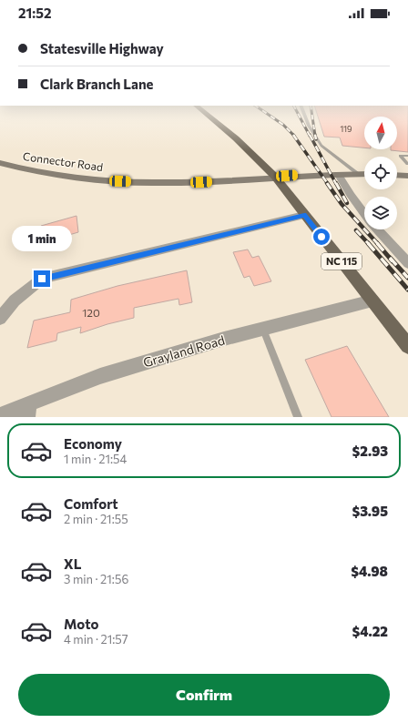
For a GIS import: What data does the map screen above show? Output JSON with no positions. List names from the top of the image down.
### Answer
{
  "streets": {
    "main road": ["NC 115"],
    "street": ["Connector Road", "Grayland Road"]
  },
  "crossings": [
    ["Connector Road", "NC 115"],
    ["NC 115", "Grayland Road"]
  ],
  "house_numbers": ["119", "120"],
  "north": "top",
  "page": {
    "status": "21:52",
    "banner": ["Statesville Highway", "Clark Branch Lane"],
    "bubble": "1 min",
    "list": [
      {
        "name": "Economy",
        "note": "1 min · 21:54",
        "value": "$2.93"
      },
      {
        "name": "Comfort",
        "note": "2 min · 21:55",
        "value": "$3.95"
      },
      {
        "name": "XL",
        "note": "3 min · 21:56",
        "value": "$4.98"
      },
      {
        "name": "Moto",
        "note": "4 min · 21:57",
        "value": "$4.22"
      }
    ],
    "buttons": "Confirm"
  }
}
